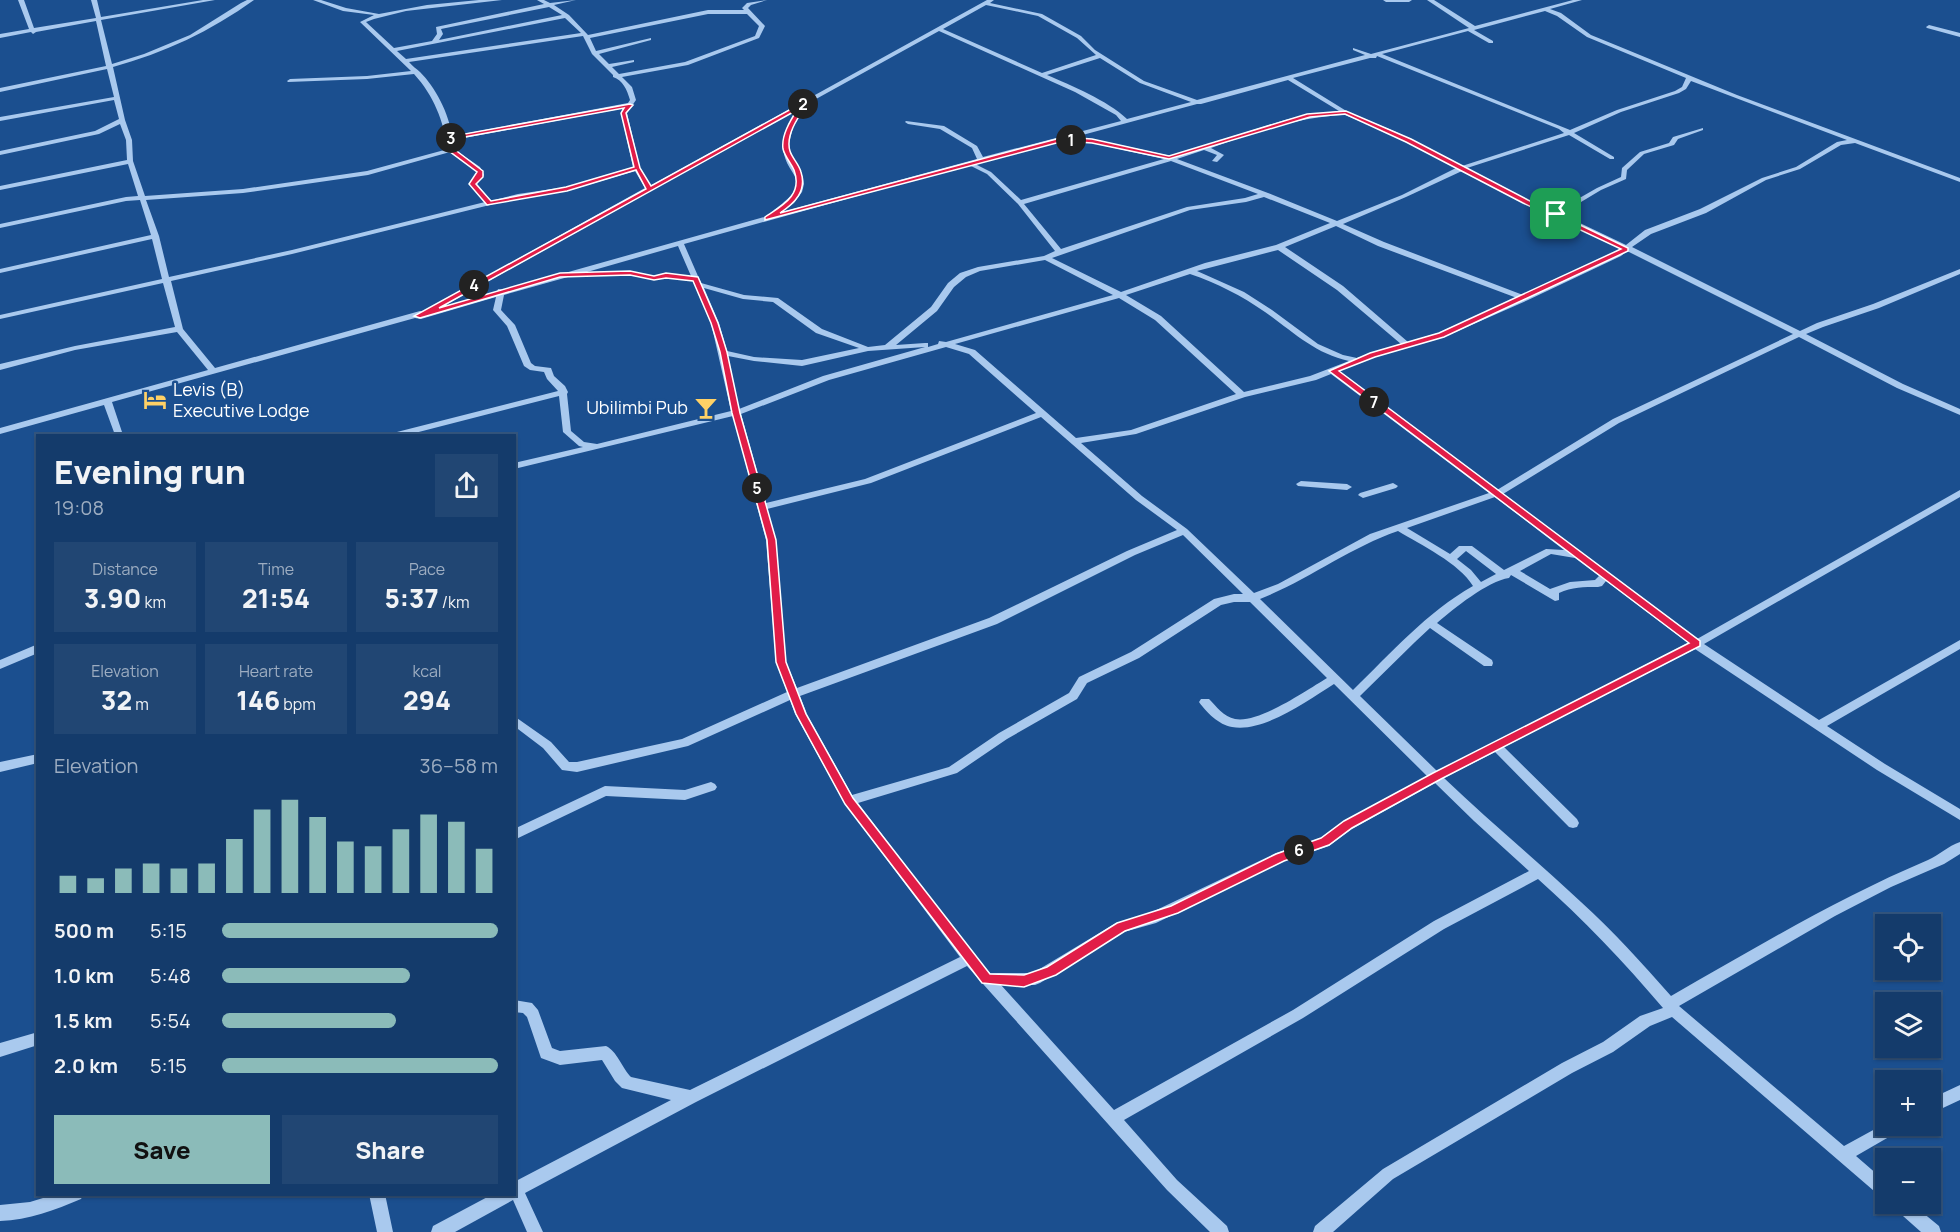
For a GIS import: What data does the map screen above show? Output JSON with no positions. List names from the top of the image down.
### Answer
{
  "places": {
    "hotel": ["Levis (B) Executive Lodge"],
    "bar": ["Ubilimbi Pub"]
  },
  "page": {
    "pins": [
      "2",
      "3",
      "1",
      "4",
      "7",
      "5",
      "6"
    ],
    "heading": ["Evening run", "19:08"],
    "stats": [
      ["Distance", "3.90 km"],
      ["Time", "21:54"],
      ["Pace", "5:37 /km"],
      ["Elevation", "32 m"],
      ["Heart rate", "146 bpm"],
      ["kcal", "294"]
    ],
    "chart": ["Elevation", "36–58 m"],
    "list": [
      {
        "name": "500 m",
        "note": "5:15"
      },
      {
        "name": "1.0 km",
        "note": "5:48"
      },
      {
        "name": "1.5 km",
        "note": "5:54"
      },
      {
        "name": "2.0 km",
        "note": "5:15"
      }
    ],
    "map_buttons": ["+", "−"],
    "buttons": ["Save", "Share"]
  }
}
